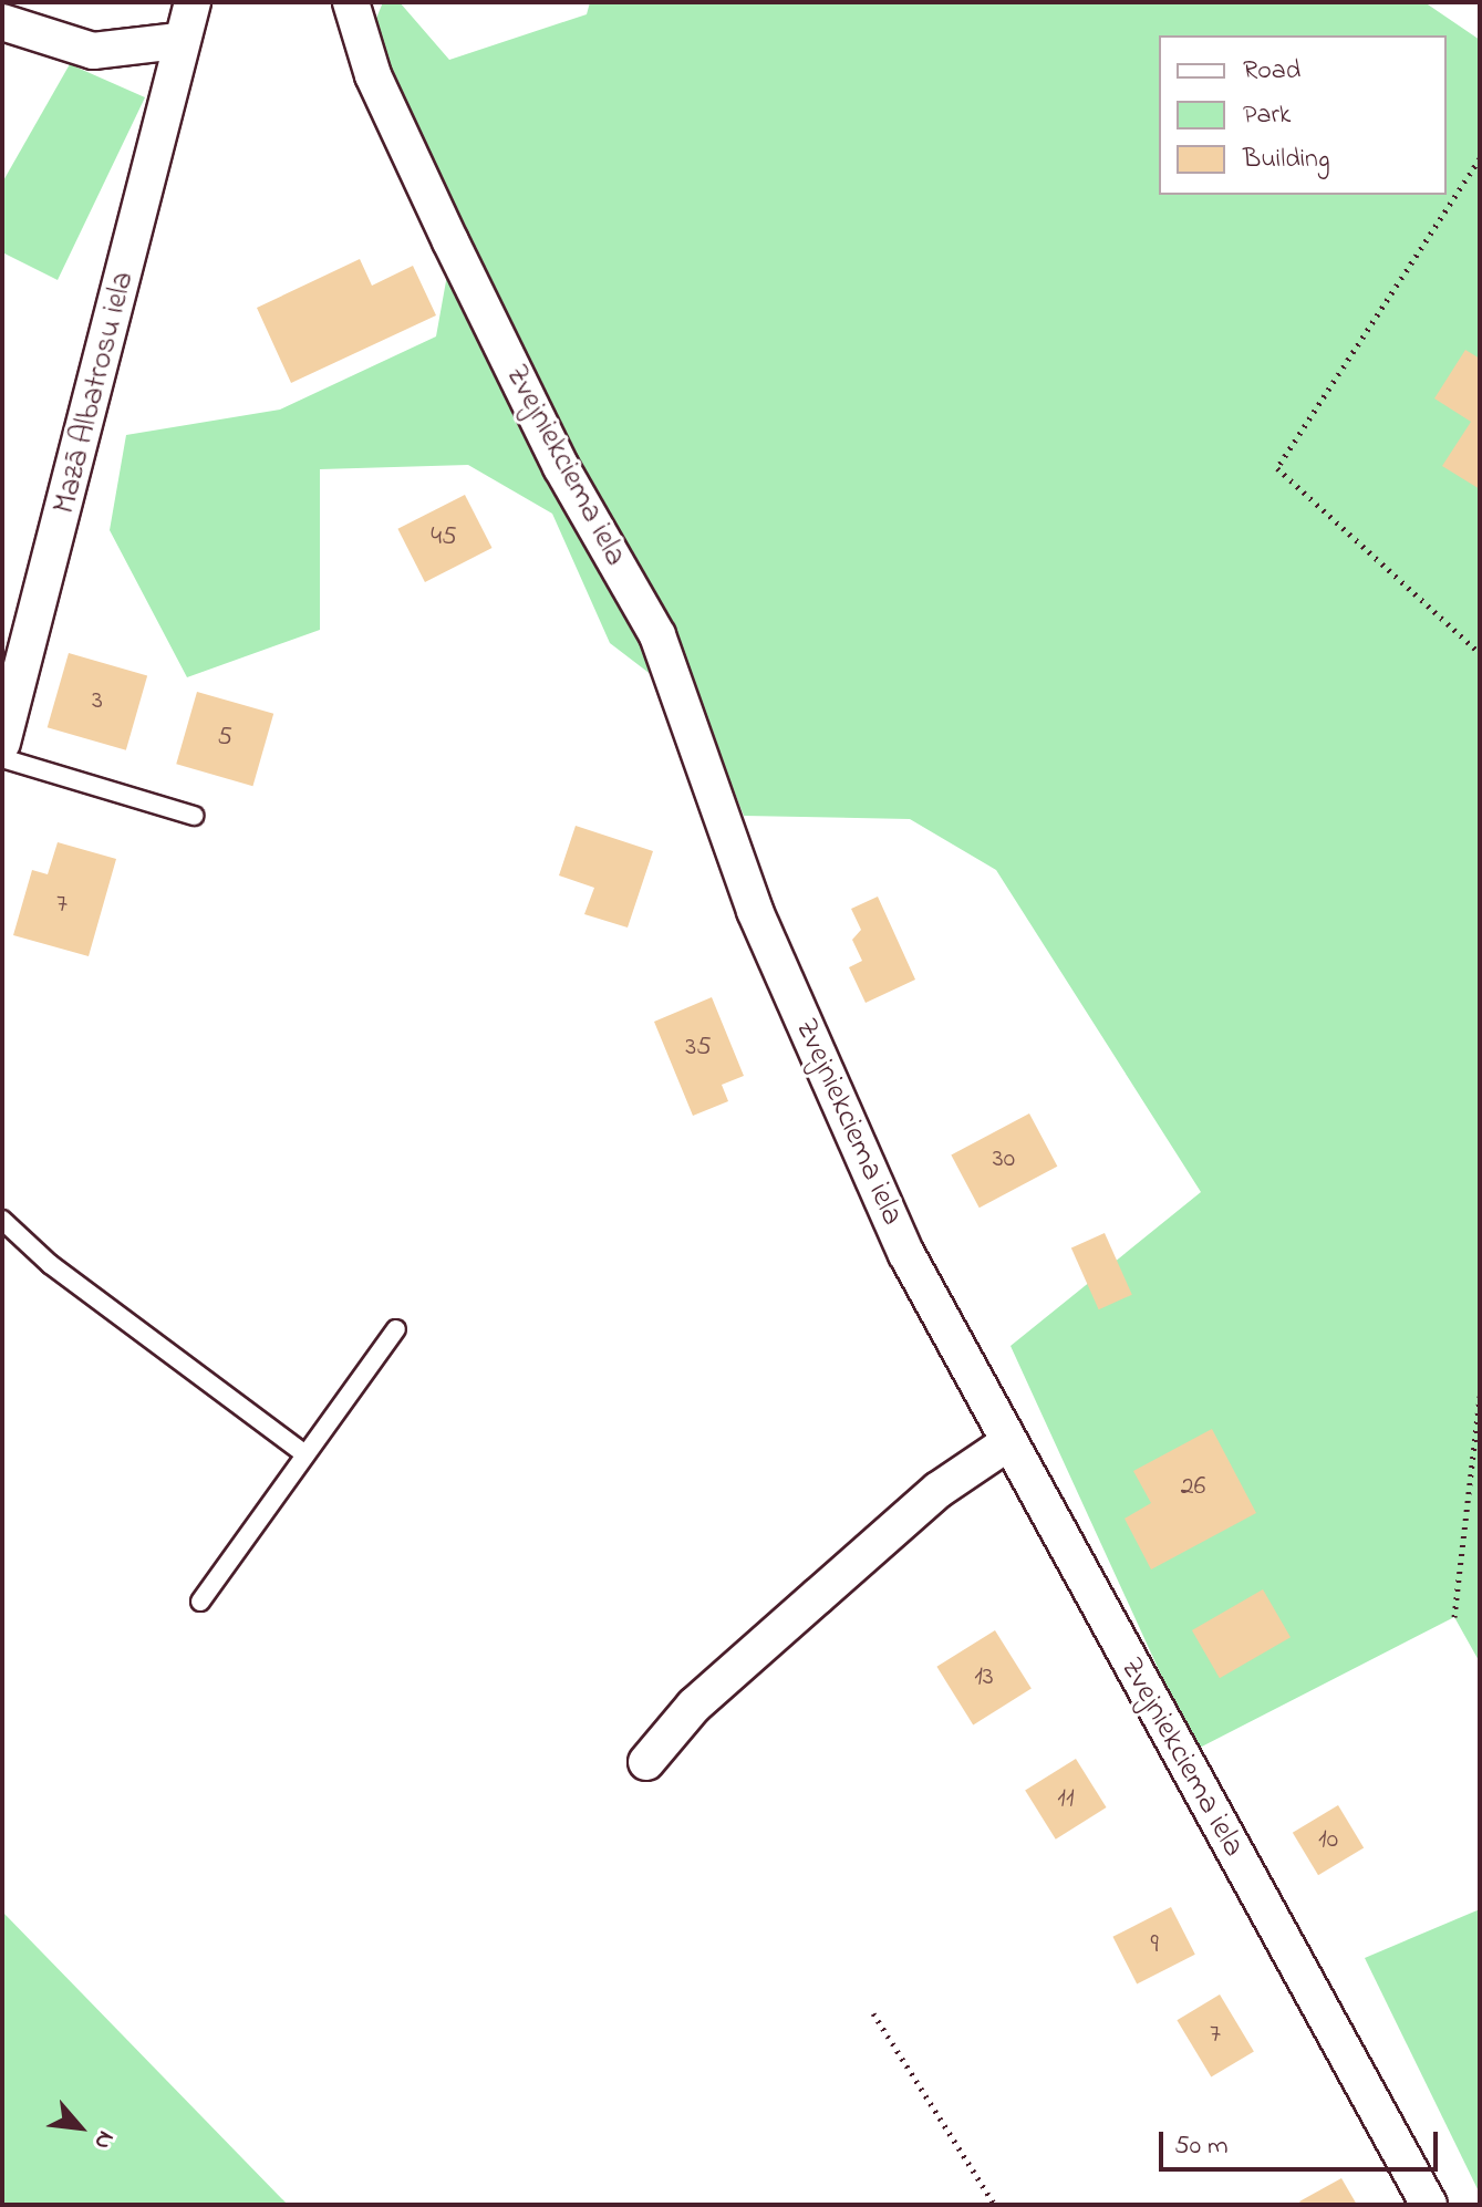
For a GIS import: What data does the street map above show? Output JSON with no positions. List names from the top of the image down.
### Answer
{
  "streets": {
    "street": ["Mazā Albatrosu iela", "Zvejniekciema iela"]
  },
  "house_numbers": [
    "45",
    "3",
    "5",
    "7",
    "35",
    "30",
    "26",
    "13",
    "11",
    "10",
    "9",
    "7"
  ],
  "legend": ["Road", "Park", "Building"],
  "scale_bar": "50 m",
  "north": "bottom right"
}
